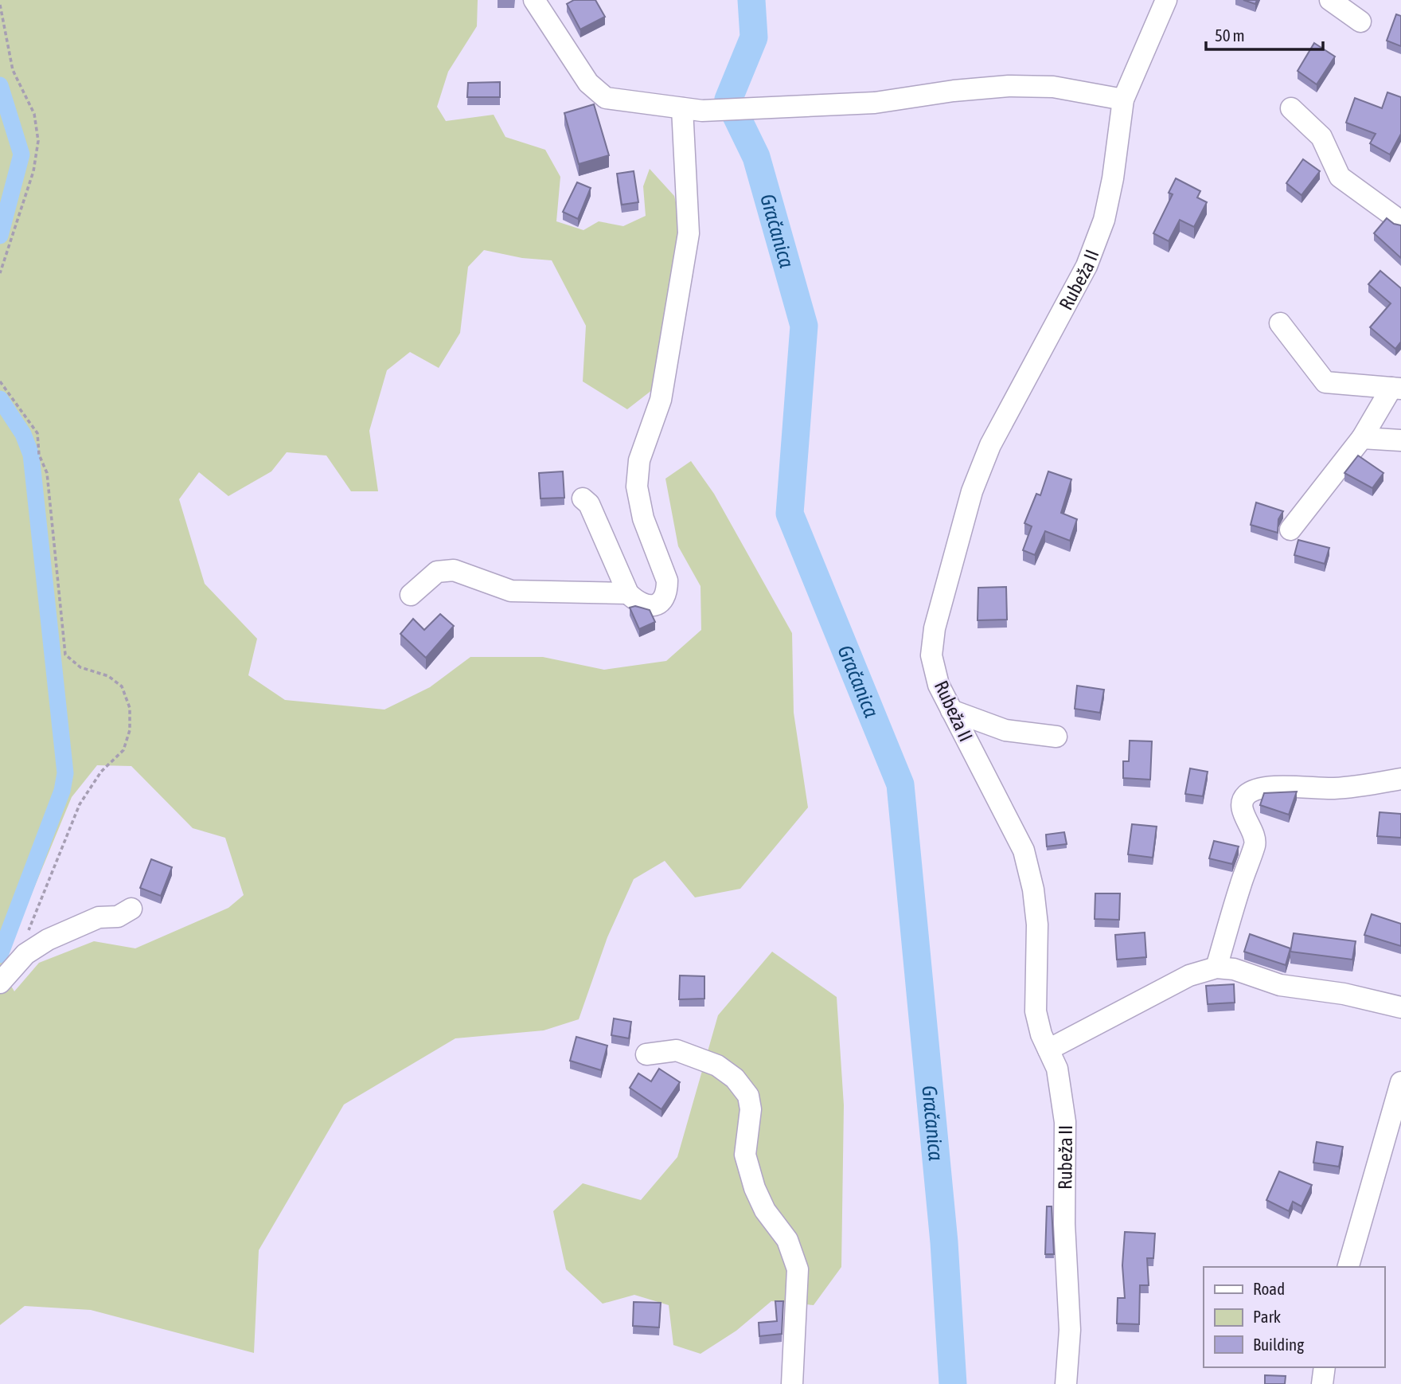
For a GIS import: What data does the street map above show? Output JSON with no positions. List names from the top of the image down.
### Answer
{
  "streets": {
    "street": ["Rubeža II"]
  },
  "water": ["Gračanica"],
  "legend": ["Road", "Park", "Building"],
  "scale_bar": "50 m"
}
